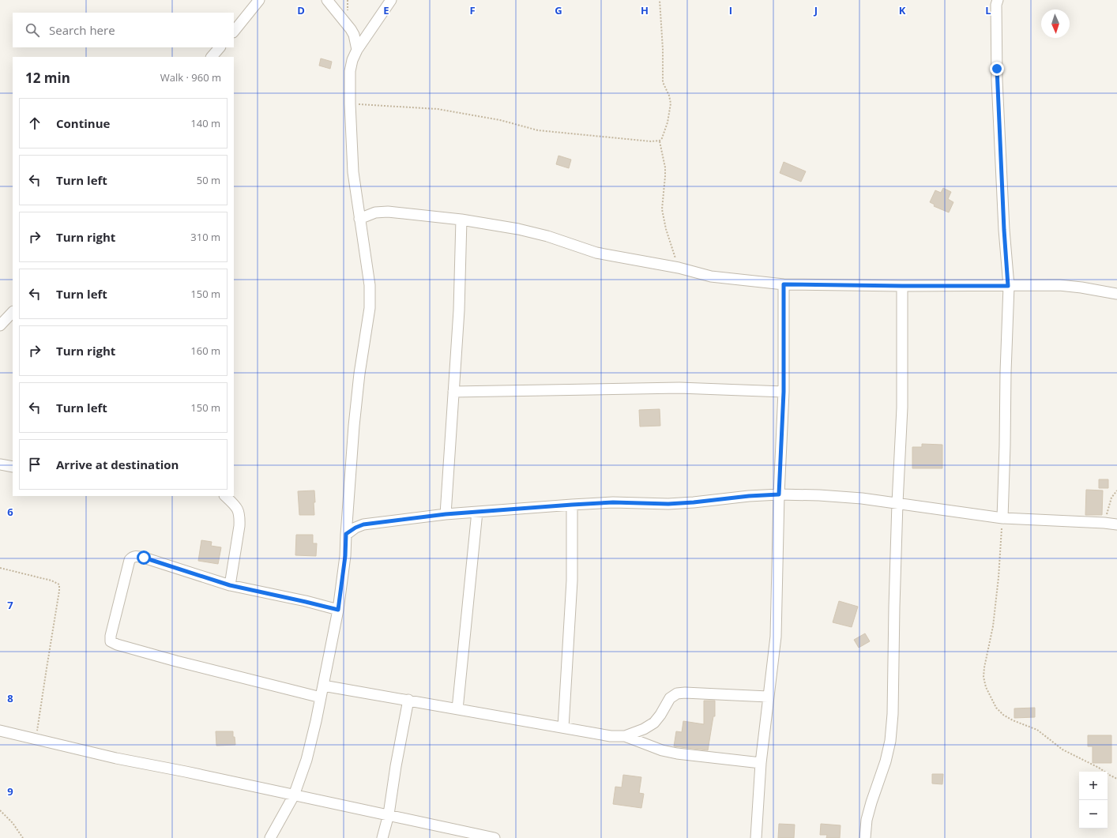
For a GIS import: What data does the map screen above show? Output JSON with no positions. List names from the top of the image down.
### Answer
{
  "north": "bottom",
  "page": {
    "search": "Search here",
    "heading": ["12 min", "Walk · 960 m"],
    "list": [
      ["Continue", "140 m"],
      ["Turn left", "50 m"],
      ["Turn right", "310 m"],
      ["Turn left", "150 m"],
      ["Turn right", "160 m"],
      ["Turn left", "150 m"],
      "Arrive at destination"
    ],
    "map_buttons": ["+", "−"]
  },
  "grid": {
    "columns": [
      "D",
      "E",
      "F",
      "G",
      "H",
      "I",
      "J",
      "K",
      "L"
    ],
    "rows": [
      "6",
      "7",
      "8",
      "9"
    ]
  }
}
